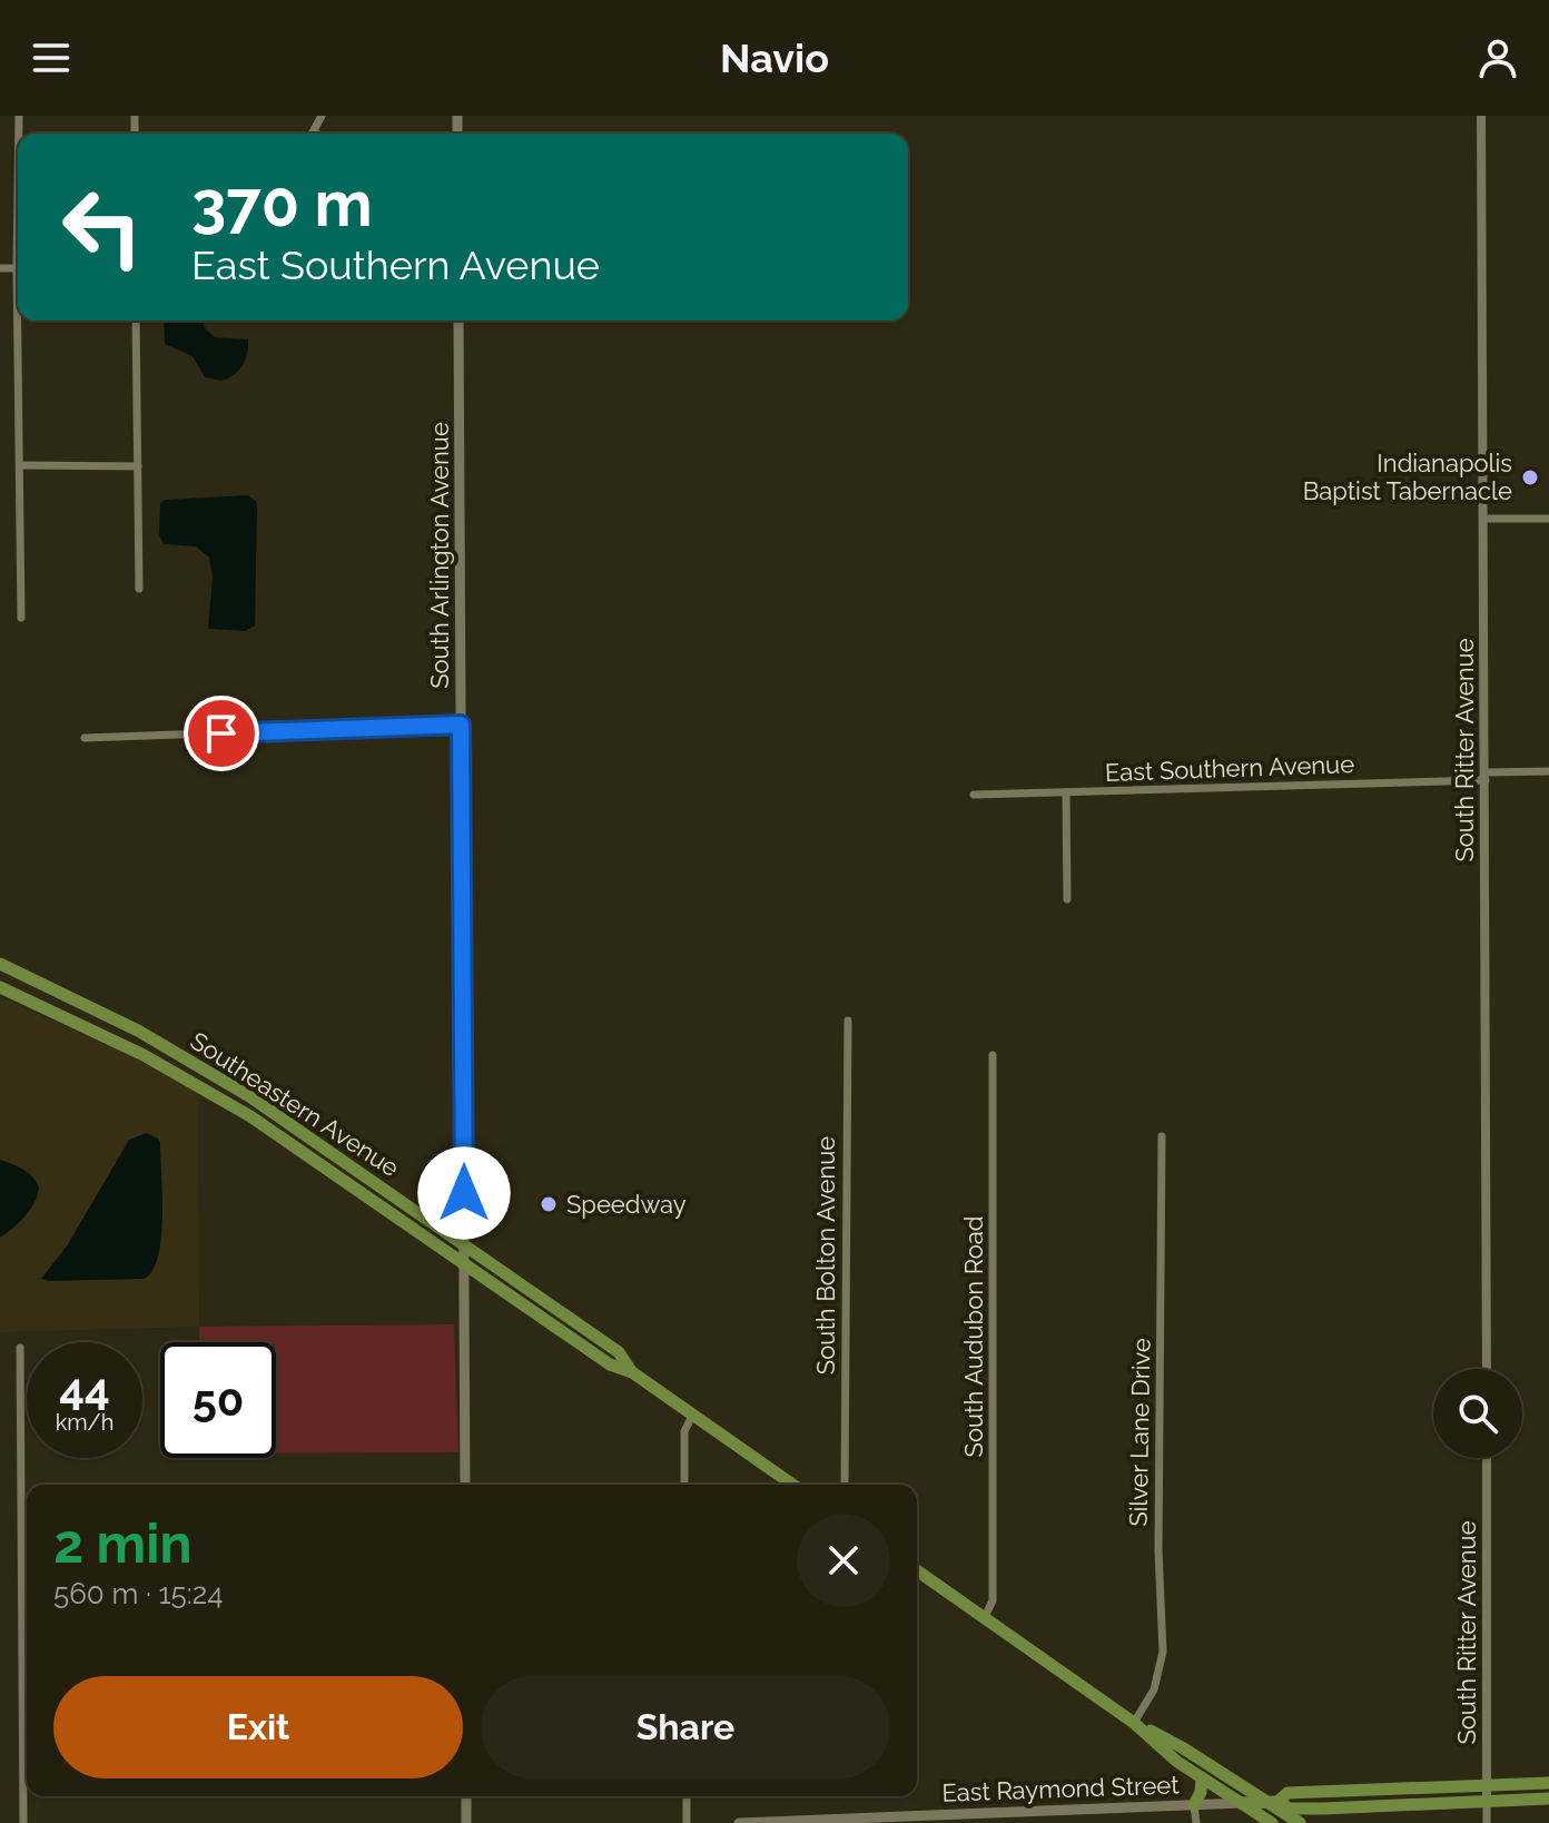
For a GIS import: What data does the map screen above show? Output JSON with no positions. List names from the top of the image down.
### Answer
{
  "streets": {
    "main road": ["South Arlington Avenue", "Southeastern Avenue", "East Raymond Street"],
    "street": [
      "South Ritter Avenue",
      "East Southern Avenue",
      "South Bolton Avenue",
      "South Audubon Road",
      "Silver Lane Drive"
    ]
  },
  "crossings": [
    ["South Arlington Avenue", "Southeastern Avenue"],
    ["South Ritter Avenue", "East Southern Avenue"],
    ["South Ritter Avenue", "East Raymond Street"]
  ],
  "places": ["Indianapolis Baptist Tabernacle", "Speedway"],
  "page": {
    "header": "Navio",
    "turn": ["370 m", "East Southern Avenue"],
    "speed": "44 km/h",
    "limit": "50",
    "heading": ["2 min", "560 m · 15:24"],
    "buttons": ["Exit", "Share"]
  }
}
